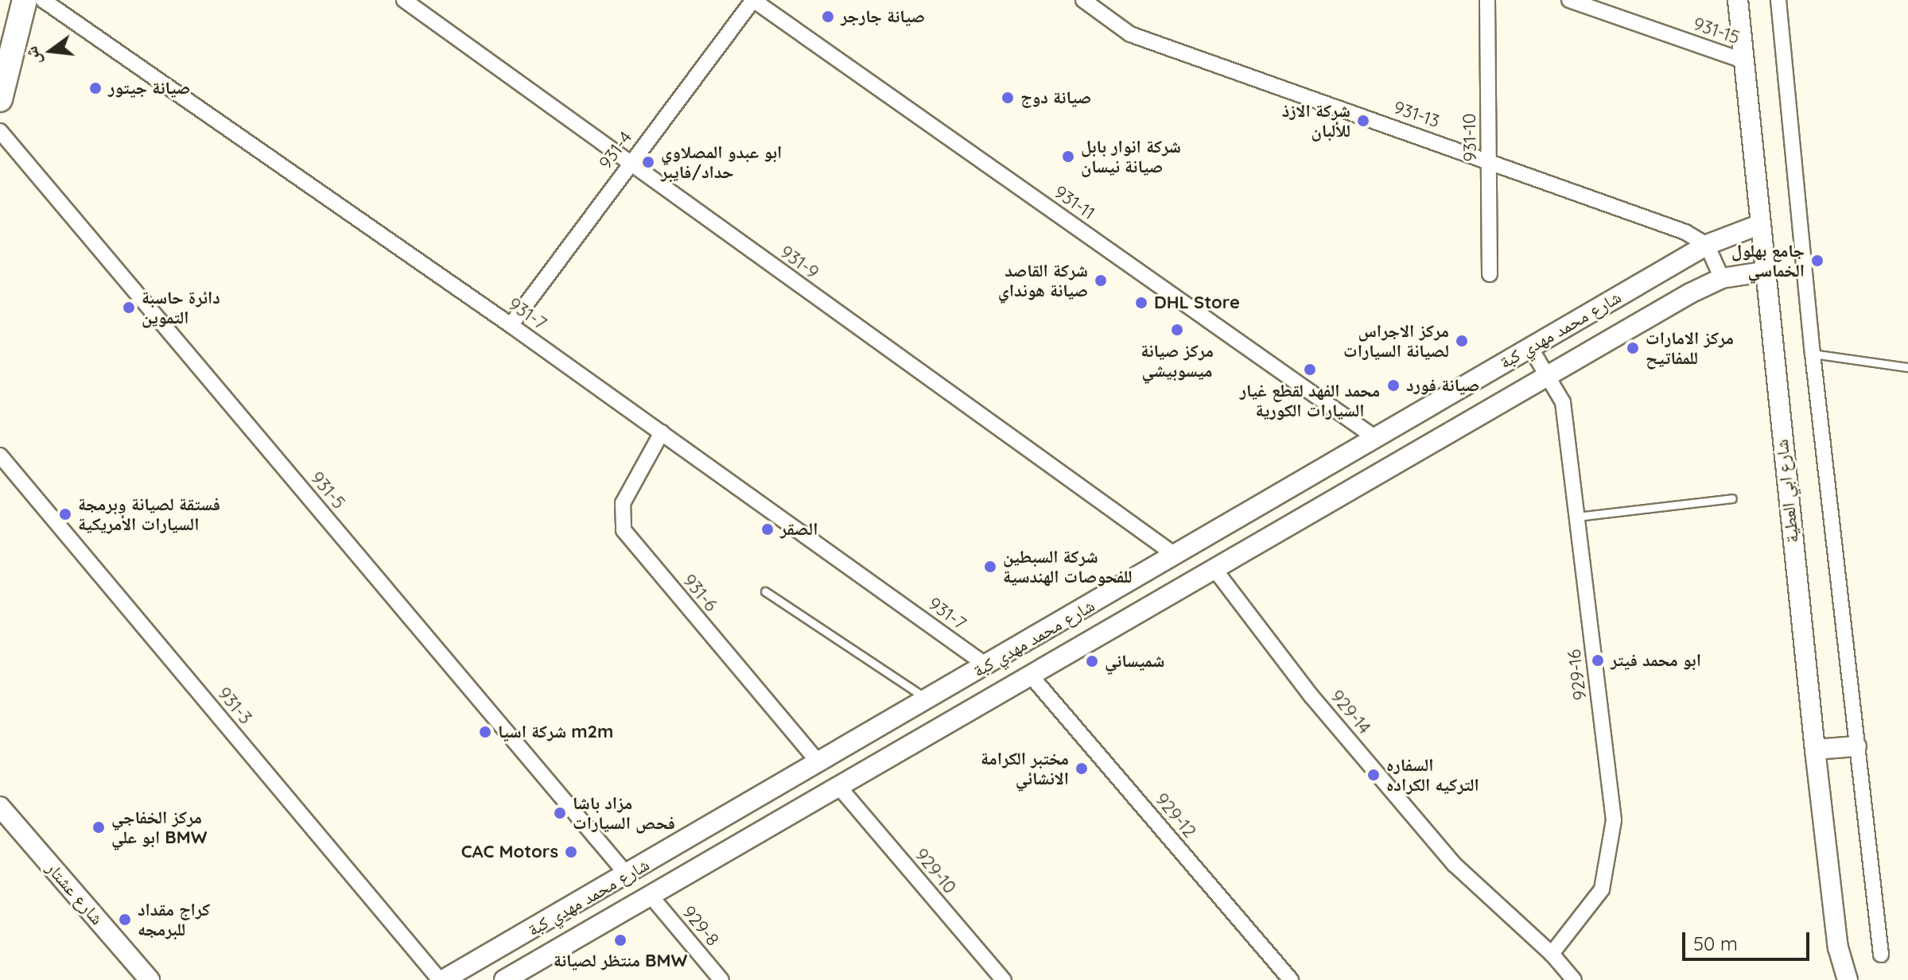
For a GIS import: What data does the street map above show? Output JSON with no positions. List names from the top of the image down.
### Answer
{
  "streets": {
    "street": [
      "931-15",
      "931-13",
      "931-10",
      "931-4",
      "931-11",
      "931-9",
      "931-7",
      "شارع محمد مهدي كبة",
      "931-5",
      "شارع ابي العطية",
      "931-6",
      "929-16",
      "931-3",
      "929-14",
      "929-12",
      "929-10",
      "شارع عشتار",
      "929-8"
    ]
  },
  "crossings": [
    ["931-15", "شارع ابي العطية"],
    ["931-13", "931-10"],
    ["931-13", "شارع محمد مهدي كبة"],
    ["931-4", "931-11"],
    ["931-4", "931-9"],
    ["931-4", "931-7"],
    ["931-11", "شارع محمد مهدي كبة"],
    ["931-9", "شارع محمد مهدي كبة"],
    ["931-7", "شارع محمد مهدي كبة"],
    ["931-7", "931-6"],
    ["شارع محمد مهدي كبة", "931-5"],
    ["شارع محمد مهدي كبة", "شارع ابي العطية"],
    ["شارع محمد مهدي كبة", "931-6"],
    ["شارع محمد مهدي كبة", "929-16"],
    ["شارع محمد مهدي كبة", "931-3"],
    ["شارع محمد مهدي كبة", "929-14"],
    ["شارع محمد مهدي كبة", "929-12"],
    ["شارع محمد مهدي كبة", "929-10"],
    ["شارع محمد مهدي كبة", "929-8"],
    ["929-16", "929-14"]
  ],
  "places": [
    "صيانة جارجر",
    "صيانة جيتور",
    "صيانة دوج",
    "شركة الازذ للألبان",
    "شركة انوار بابل صيانة نيسان",
    "ابو عبدو المصلاوي حداد/فايبر",
    "جامع بهلول الخماسي",
    "شركة القاصد صيانة هونداي",
    "DHL Store",
    "دائرة حاسبة التموين",
    "مركز صيانة ميسوبيشي",
    "مركز الاجراس لصيانة السيارات",
    "مركز الامارات للمفاتيح",
    "محمد الفهد لقطع غيار السيارات الكورية",
    "صيانة فورد",
    "فستقة لصيانة وبرمجة السيارات الأمريكية",
    "الصقر",
    "شركة السبطين للفحوصات الهندسية",
    "ابو محمد فيتر",
    "شميساني",
    "شركة اسيا m2m",
    "مختبر الكرامة الانشائي",
    "السفاره التركيه الكراده",
    "مزاد باشا فحص السيارات",
    "مركز الخفاجي ابو علي BMW",
    "CAC Motors",
    "كراج مقداد للبرمجه",
    "منتظر لصيانة BMW"
  ],
  "scale_bar": "50 m",
  "north": "left"
}
